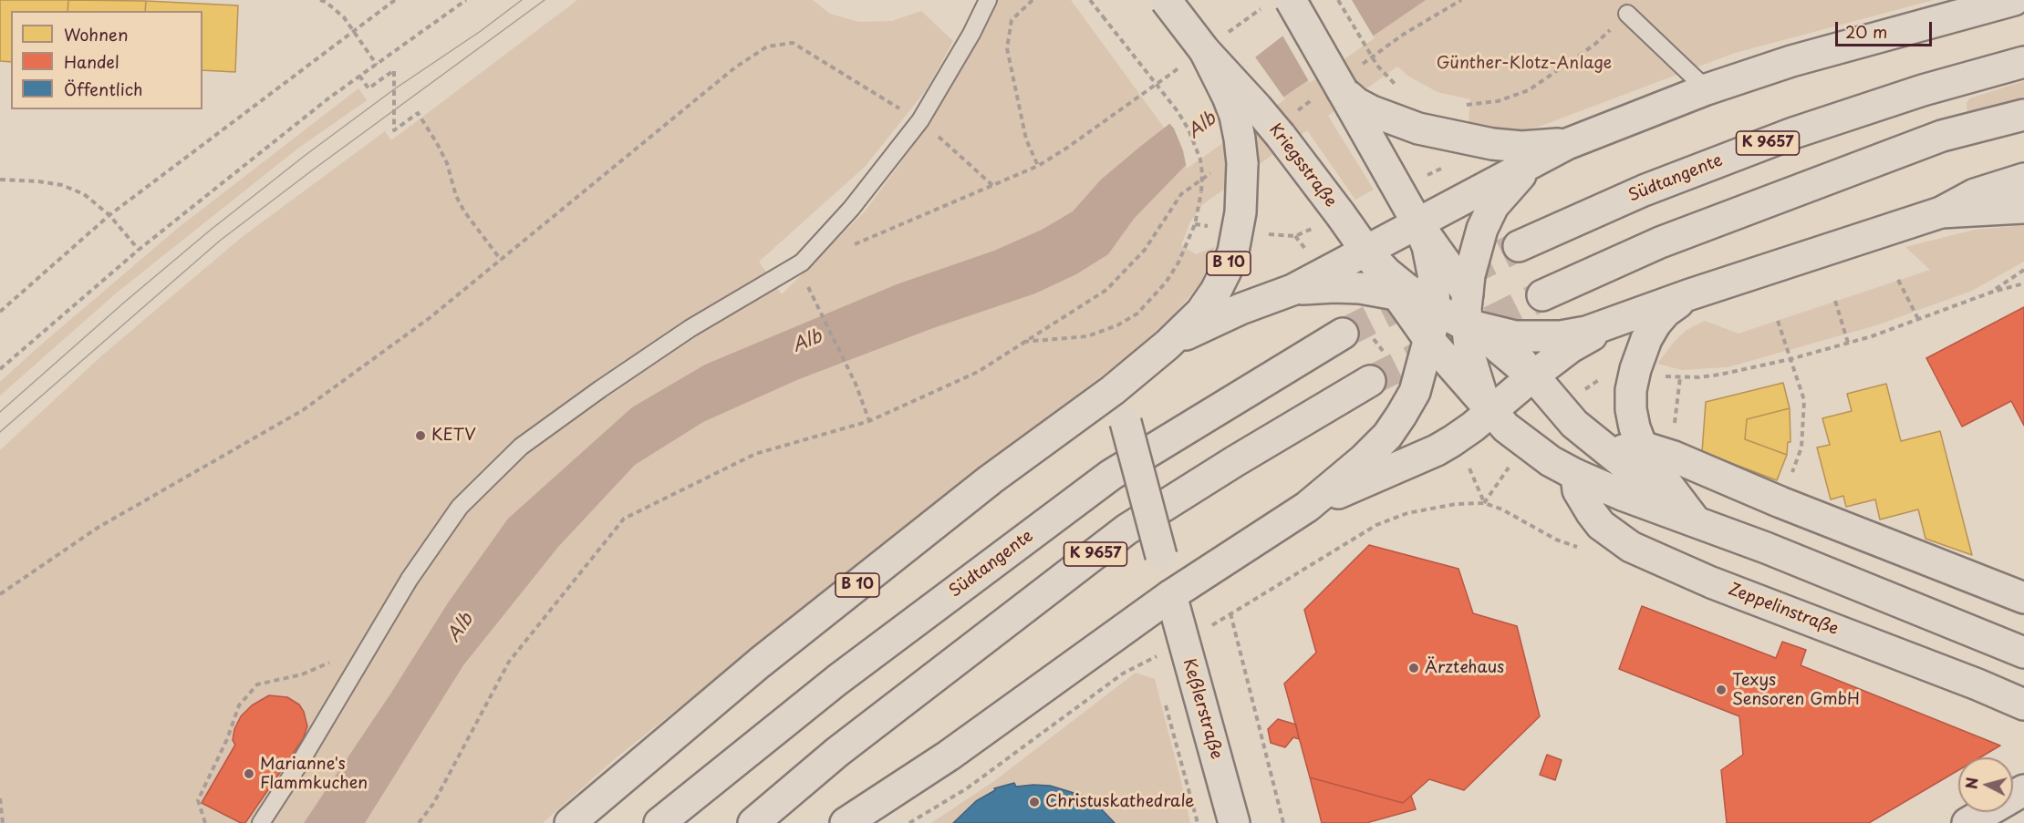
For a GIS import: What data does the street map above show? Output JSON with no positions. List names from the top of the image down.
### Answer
{
  "streets": {
    "main road": [
      "K 9657",
      "Kriegsstraße",
      "Südtangente",
      "B 10",
      "Zeppelinstraße",
      "Keßlerstraße"
    ]
  },
  "crossings": [
    ["Kriegsstraße", "B 10"],
    ["B 10", "Keßlerstraße"]
  ],
  "water": ["Alb"],
  "parks": ["Günther-Klotz-Anlage"],
  "places": [
    "KETV",
    "Ärztehaus",
    "Texys Sensoren GmbH",
    "Marianne's Flammkuchen",
    "Christuskathedrale"
  ],
  "legend": ["Wohnen", "Handel", "Öffentlich"],
  "scale_bar": "20 m",
  "north": "left"
}
